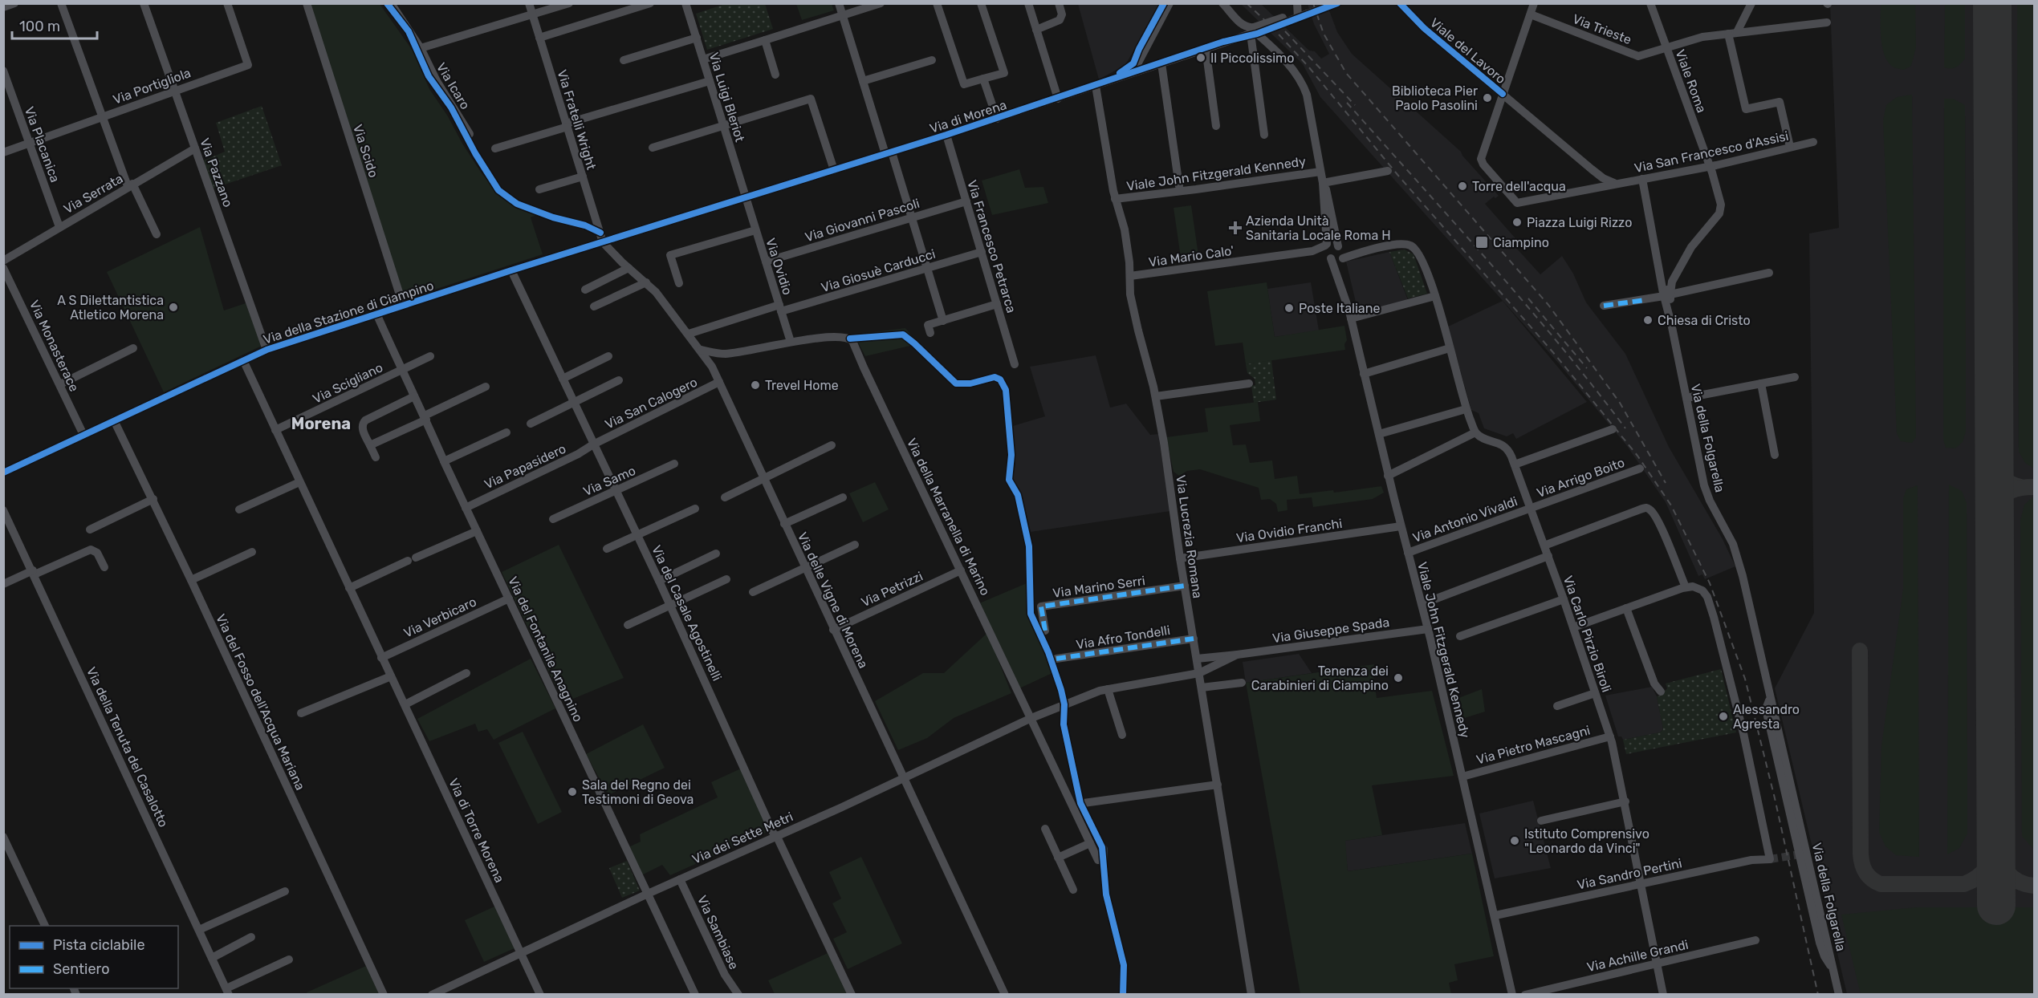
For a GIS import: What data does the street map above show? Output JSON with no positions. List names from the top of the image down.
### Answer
{
  "streets": {
    "street": [
      "Via Trieste",
      "Viale del Lavoro",
      "Viale Roma",
      "Via Portigliola",
      "Via Icaro",
      "Via Luigi Bleriot",
      "Via di Morena",
      "Via Fratelli Wright",
      "Via Placanica",
      "Via Scido",
      "Via San Francesco d'Assisi",
      "Via Pazzano",
      "Viale John Fitzgerald Kennedy",
      "Via Serrata",
      "Via Giovanni Pascoli",
      "Via Francesco Petrarca",
      "Via Mario Calo'",
      "Via Ovidio",
      "Via Giosuè Carducci",
      "Via della Stazione di Ciampino",
      "Via Monasterace",
      "Via Scigliano",
      "Via San Calogero",
      "Via della Folgarella",
      "Via Papasidero",
      "Via Arrigo Boito",
      "Via Samo",
      "Via della Marranella di Marino",
      "Via Antonio Vivaldi",
      "Via Ovidio Franchi",
      "Via Lucrezia Romana",
      "Via Marino Serri",
      "Via Petrizzi",
      "Via delle Vigne di Morena",
      "Via del Casale Agostinelli",
      "Via Verbicaro",
      "Via Giuseppe Spada",
      "Via Carlo Pirzio Biroli",
      "Via Afro Tondelli",
      "Via del Fontanile Anagnino",
      "Via del Fosso dell'Acqua Mariana",
      "Via Pietro Mascagni",
      "Via della Tenuta del Casalotto",
      "Via di Torre Morena",
      "Via dei Sette Metri",
      "Via Sandro Pertini",
      "Via Sambiase",
      "Via Achille Grandi"
    ]
  },
  "crossings": [
    ["Via Trieste", "Viale Roma"],
    ["Viale del Lavoro", "Via San Francesco d'Assisi"],
    ["Viale Roma", "Via San Francesco d'Assisi"],
    ["Via Portigliola", "Via Placanica"],
    ["Via Portigliola", "Via Pazzano"],
    ["Via Icaro", "Via Fratelli Wright"],
    ["Via Luigi Bleriot", "Via di Morena"],
    ["Via Luigi Bleriot", "Via Ovidio"],
    ["Via di Morena", "Via Fratelli Wright"],
    ["Via di Morena", "Viale John Fitzgerald Kennedy"],
    ["Via di Morena", "Via Francesco Petrarca"],
    ["Via di Morena", "Via Ovidio"],
    ["Via di Morena", "Via della Stazione di Ciampino"],
    ["Via di Morena", "Via Lucrezia Romana"],
    ["Via di Morena", "Via delle Vigne di Morena"],
    ["Via Fratelli Wright", "Via della Stazione di Ciampino"],
    ["Via Fratelli Wright", "Via delle Vigne di Morena"],
    ["Via Placanica", "Via Serrata"],
    ["Via Scido", "Via della Stazione di Ciampino"],
    ["Via San Francesco d'Assisi", "Via della Folgarella"],
    ["Via Pazzano", "Via Serrata"],
    ["Via Pazzano", "Via della Stazione di Ciampino"],
    ["Viale John Fitzgerald Kennedy", "Via Mario Calo'"],
    ["Viale John Fitzgerald Kennedy", "Via Antonio Vivaldi"],
    ["Viale John Fitzgerald Kennedy", "Via Ovidio Franchi"],
    ["Viale John Fitzgerald Kennedy", "Via Lucrezia Romana"],
    ["Viale John Fitzgerald Kennedy", "Via Giuseppe Spada"],
    ["Viale John Fitzgerald Kennedy", "Via Pietro Mascagni"],
    ["Viale John Fitzgerald Kennedy", "Via Sandro Pertini"],
    ["Via Giovanni Pascoli", "Via Francesco Petrarca"],
    ["Via Giovanni Pascoli", "Via Ovidio"],
    ["Via Francesco Petrarca", "Via Giosuè Carducci"],
    ["Via Mario Calo'", "Via Lucrezia Romana"],
    ["Via Ovidio", "Via Giosuè Carducci"],
    ["Via Ovidio", "Via della Marranella di Marino"],
    ["Via Giosuè Carducci", "Via delle Vigne di Morena"],
    ["Via della Stazione di Ciampino", "Via Monasterace"],
    ["Via della Stazione di Ciampino", "Via delle Vigne di Morena"],
    ["Via della Stazione di Ciampino", "Via del Casale Agostinelli"],
    ["Via della Stazione di Ciampino", "Via del Fontanile Anagnino"],
    ["Via della Stazione di Ciampino", "Via del Fosso dell'Acqua Mariana"],
    ["Via della Stazione di Ciampino", "Via di Torre Morena"],
    ["Via Scigliano", "Via del Fontanile Anagnino"],
    ["Via Scigliano", "Via di Torre Morena"],
    ["Via San Calogero", "Via Papasidero"],
    ["Via San Calogero", "Via delle Vigne di Morena"],
    ["Via San Calogero", "Via del Casale Agostinelli"],
    ["Via Papasidero", "Via del Casale Agostinelli"],
    ["Via Papasidero", "Via del Fontanile Anagnino"],
    ["Via Arrigo Boito", "Via Antonio Vivaldi"],
    ["Via Arrigo Boito", "Via Carlo Pirzio Biroli"],
    ["Via Samo", "Via del Casale Agostinelli"],
    ["Via della Marranella di Marino", "Via Petrizzi"],
    ["Via della Marranella di Marino", "Via delle Vigne di Morena"],
    ["Via della Marranella di Marino", "Via dei Sette Metri"],
    ["Via Antonio Vivaldi", "Via Carlo Pirzio Biroli"],
    ["Via Ovidio Franchi", "Via Lucrezia Romana"],
    ["Via Lucrezia Romana", "Via Marino Serri"],
    ["Via Lucrezia Romana", "Via Giuseppe Spada"],
    ["Via Lucrezia Romana", "Via Afro Tondelli"],
    ["Via Petrizzi", "Via delle Vigne di Morena"],
    ["Via delle Vigne di Morena", "Via dei Sette Metri"],
    ["Via del Casale Agostinelli", "Via dei Sette Metri"],
    ["Via Verbicaro", "Via del Fontanile Anagnino"],
    ["Via Verbicaro", "Via di Torre Morena"],
    ["Via Giuseppe Spada", "Via dei Sette Metri"],
    ["Via Carlo Pirzio Biroli", "Via Pietro Mascagni"],
    ["Via Carlo Pirzio Biroli", "Via Sandro Pertini"],
    ["Via Carlo Pirzio Biroli", "Via Achille Grandi"],
    ["Via del Fontanile Anagnino", "Via dei Sette Metri"],
    ["Via di Torre Morena", "Via dei Sette Metri"],
    ["Via dei Sette Metri", "Via Sambiase"]
  ],
  "districts": ["Morena"],
  "places": {
    "other": [
      "Il Piccolissimo",
      "Biblioteca Pier Paolo Pasolini",
      "Torre dell'acqua",
      "Piazza Luigi Rizzo",
      "A S Dilettantistica Atletico Morena",
      "Poste Italiane",
      "Chiesa di Cristo",
      "Trevel Home",
      "Tenenza dei Carabinieri di Ciampino",
      "Alessandro Agresta",
      "Sala del Regno dei Testimoni di Geova",
      "Istituto Comprensivo \"Leonardo da Vinci\""
    ],
    "health": ["Azienda Unità Sanitaria Locale Roma H"],
    "transit": ["Ciampino"]
  },
  "legend": ["Pista ciclabile", "Sentiero"],
  "scale_bar": "100 m"
}
